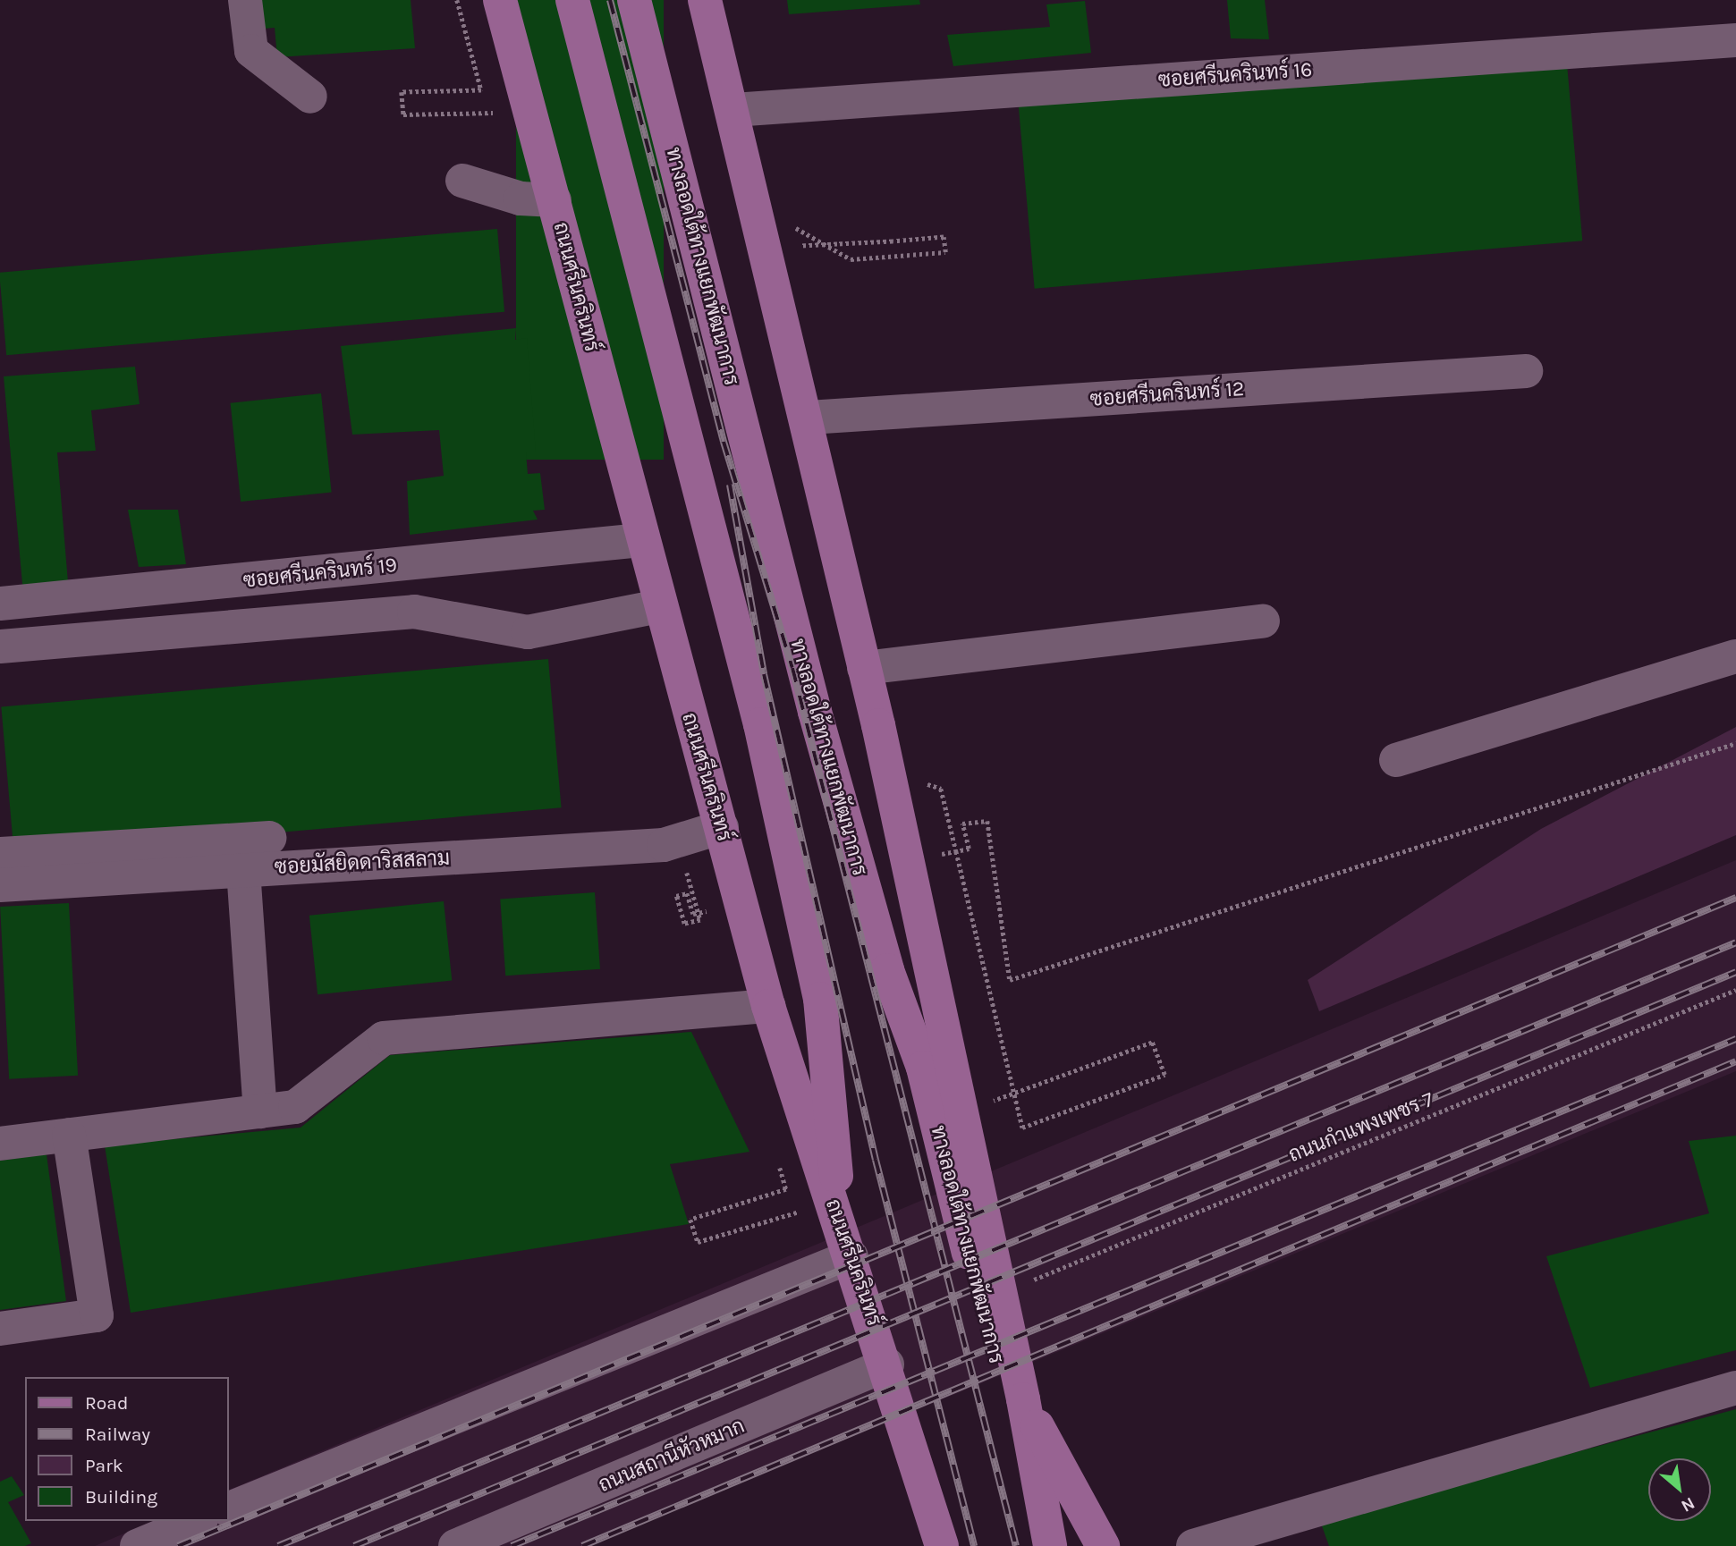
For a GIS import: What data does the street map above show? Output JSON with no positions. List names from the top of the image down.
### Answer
{
  "streets": {
    "main road": ["ทางลอดใต้ทางแยกพัฒนาการ", "ถนนศรีนครินทร์"],
    "street": [
      "ซอยศรีนครินทร์ 16",
      "ซอยศรีนครินทร์ 12",
      "ซอยศรีนครินทร์ 19",
      "ซอยมัสยิดดาริสสลาม",
      "ถนนสถานีหัวหมาก"
    ],
    "path": ["ถนนกำแพงเพชร 7"]
  },
  "crossings": [
    ["ถนนศรีนครินทร์", "ซอยศรีนครินทร์ 19"],
    ["ถนนศรีนครินทร์", "ซอยมัสยิดดาริสสลาม"],
    ["ถนนศรีนครินทร์", "ถนนสถานีหัวหมาก"]
  ],
  "legend": [
    "Road",
    "Railway",
    "Park",
    "Building"
  ],
  "north": "bottom right"
}
